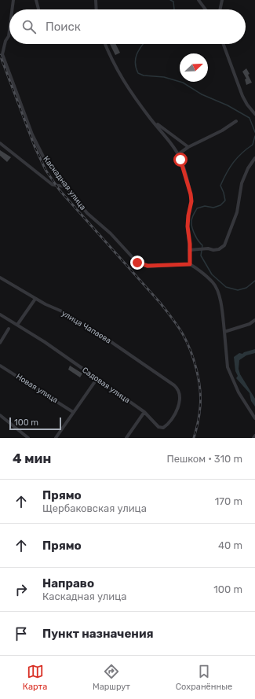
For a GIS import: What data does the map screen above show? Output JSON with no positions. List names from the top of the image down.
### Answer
{
  "streets": {
    "street": [
      "Каскадная улица",
      "улица Чапаева",
      "Садовая улица",
      "Новая улица"
    ]
  },
  "crossings": [
    ["улица Чапаева", "Садовая улица"]
  ],
  "scale_bar": "100 m",
  "north": "top right",
  "page": {
    "search": "Поиск",
    "scale": "100 m",
    "heading": ["4 мин", "Пешком · 310 m"],
    "list": [
      ["Прямо", "Щербаковская улица", "170 m"],
      ["Прямо", "40 m"],
      ["Направо", "Каскадная улица", "100 m"],
      "Пункт назначения"
    ],
    "nav": ["Карта", "Маршрут", "Сохранённые"]
  }
}
